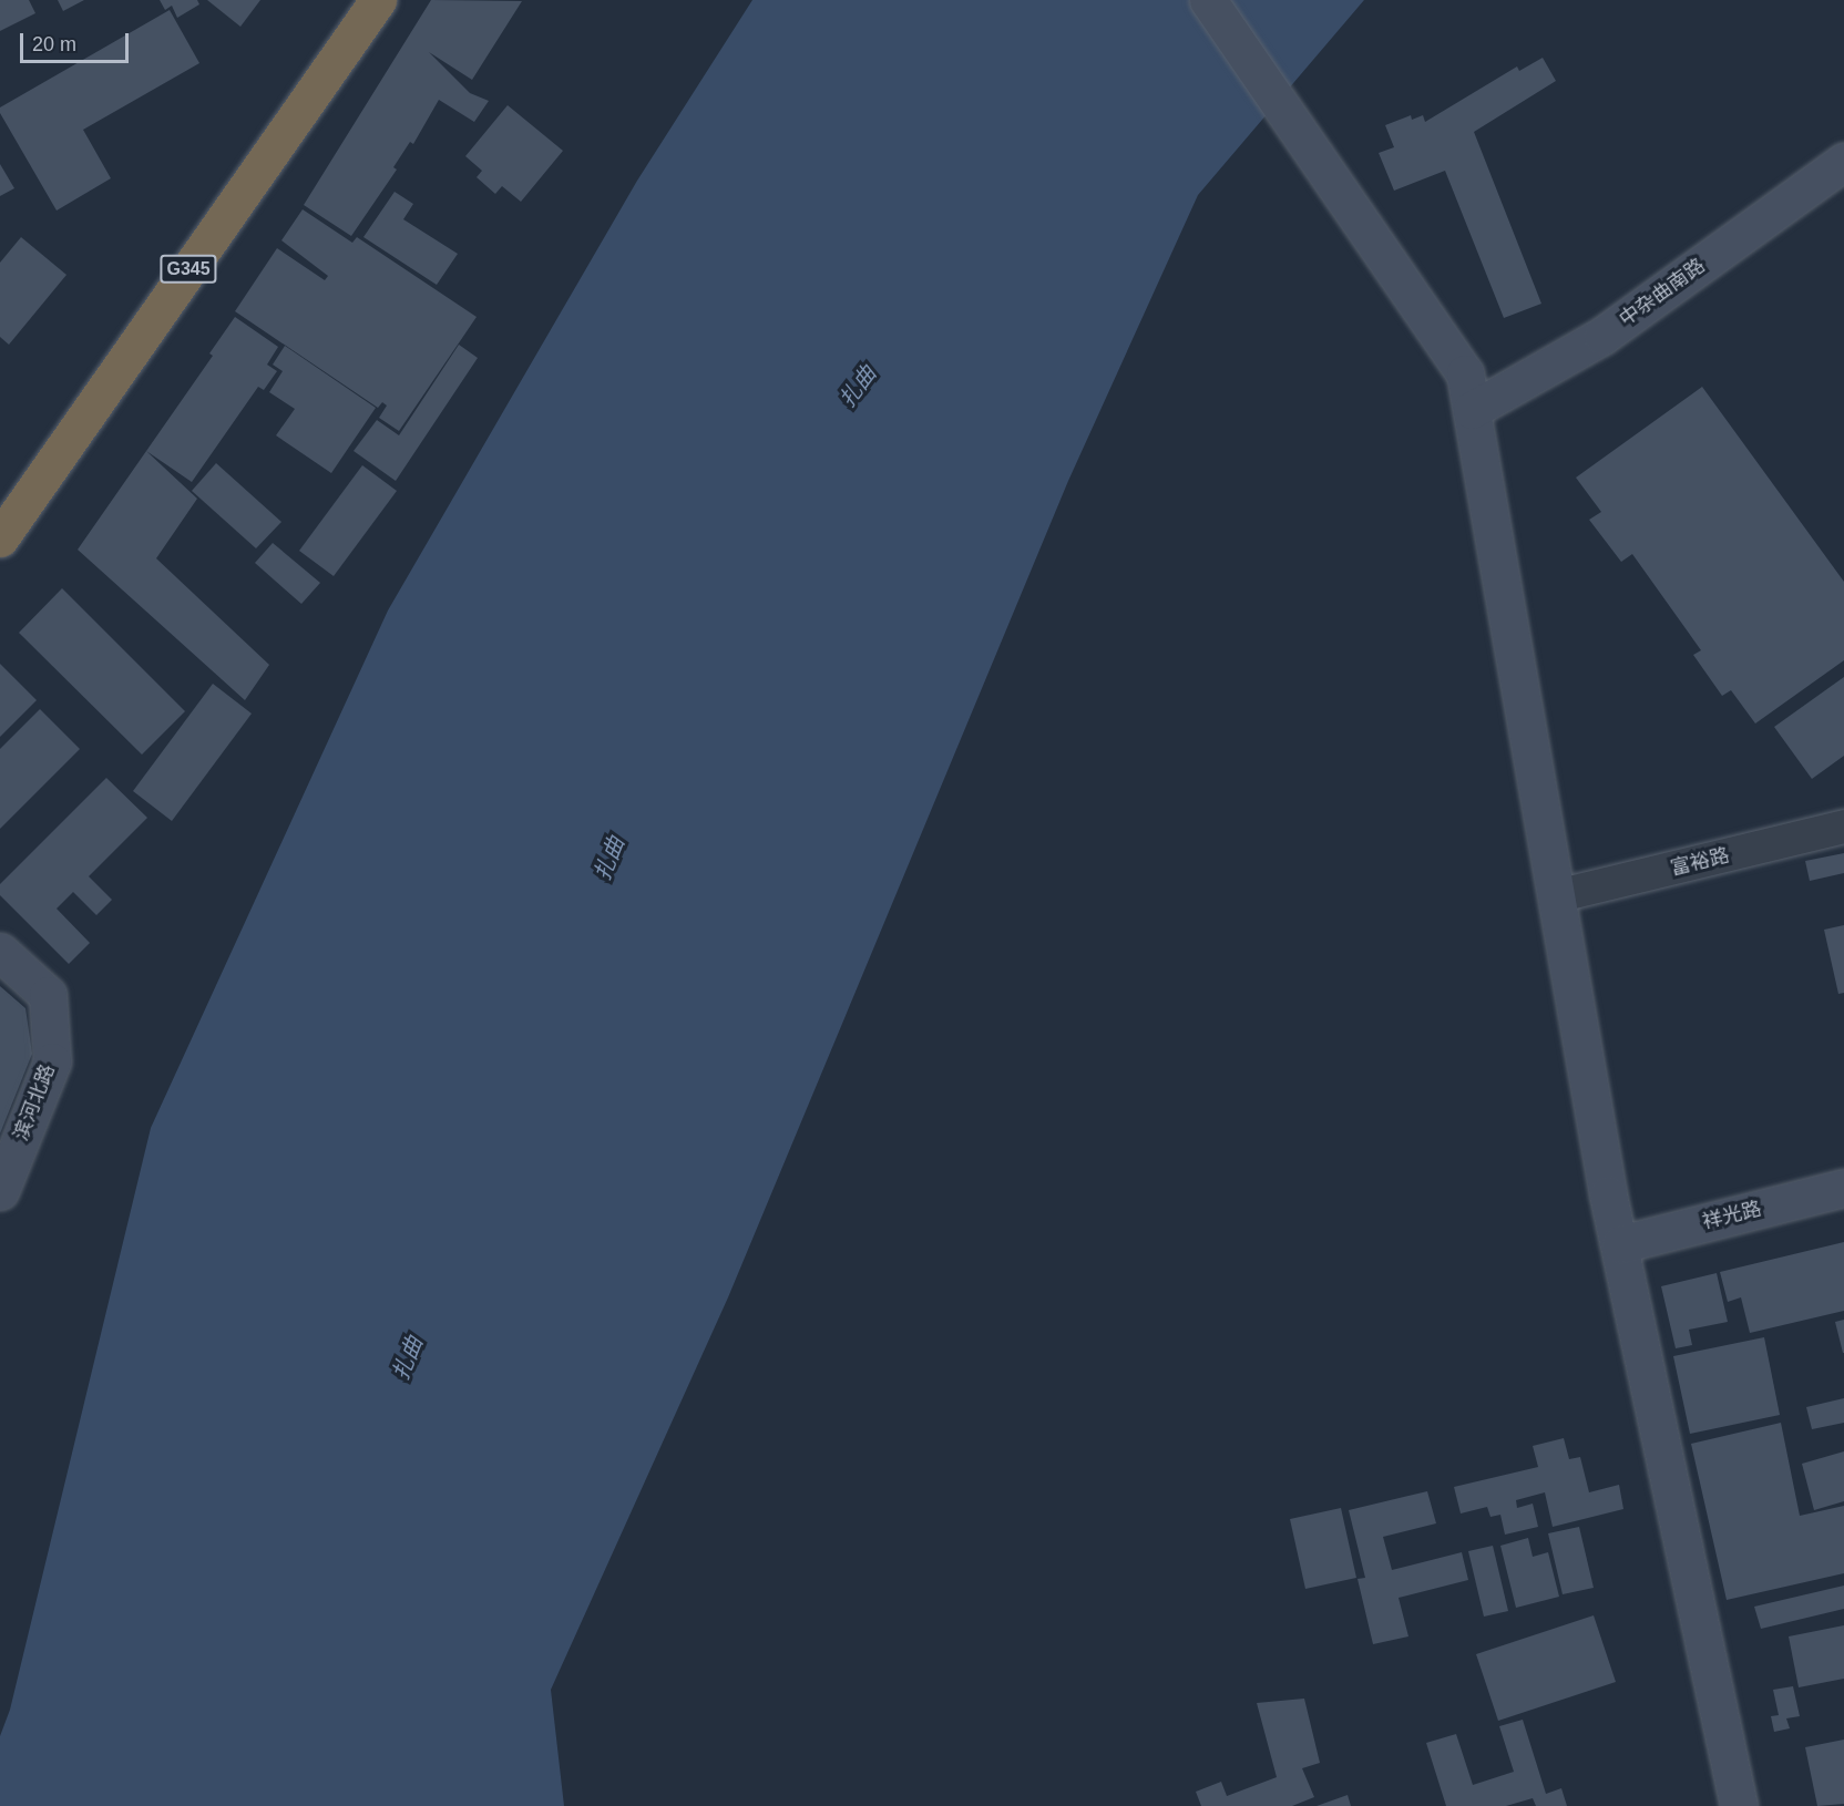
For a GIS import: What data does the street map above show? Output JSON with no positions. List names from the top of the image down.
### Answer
{
  "streets": {
    "highway": ["G345"],
    "street": [
      "中杂曲南路",
      "富裕路",
      "滨河北路",
      "祥光路"
    ]
  },
  "water": ["扎曲"],
  "scale_bar": "20 m"
}
